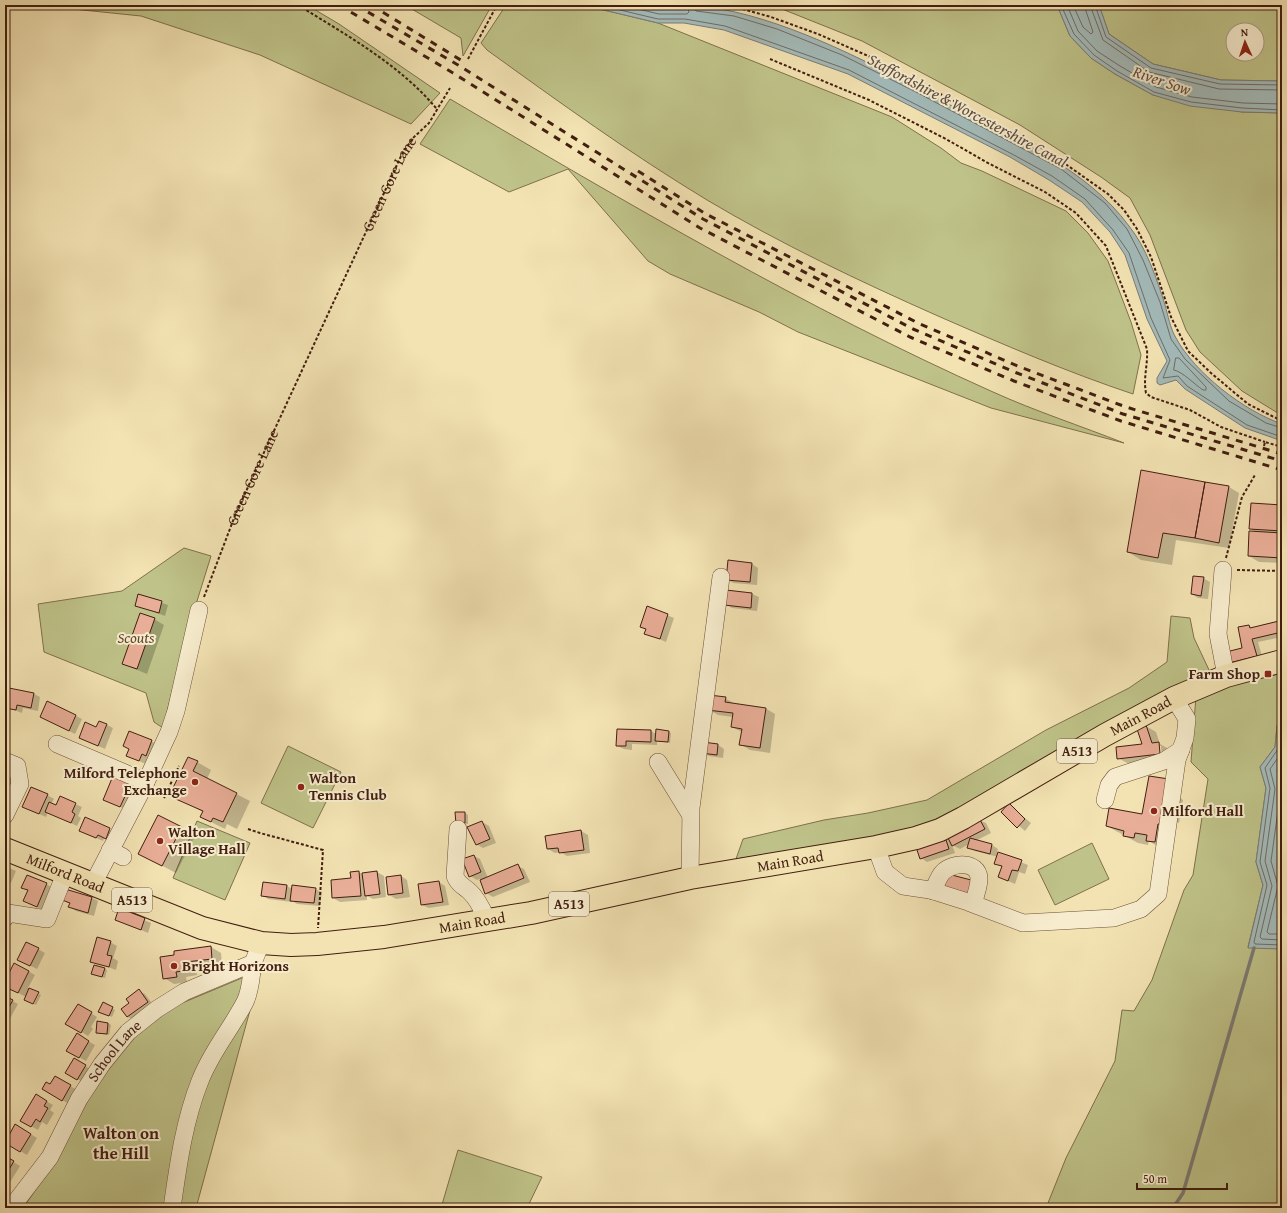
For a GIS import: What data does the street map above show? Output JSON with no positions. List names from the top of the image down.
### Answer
{
  "streets": {
    "highway": ["Main Road", "A513", "Milford Road"],
    "street": ["School Lane"],
    "path": ["Green Gore Lane"]
  },
  "crossings": [
    ["Main Road", "Milford Road"]
  ],
  "districts": ["Walton on the Hill"],
  "water": ["River Sow", "Staffordshire & Worcestershire Canal"],
  "parks": ["Scouts"],
  "places": {
    "transit": ["Farm Shop"],
    "other": [
      "Milford Telephone Exchange",
      "Walton Tennis Club",
      "Milford Hall",
      "Walton Village Hall",
      "Bright Horizons"
    ]
  },
  "scale_bar": "50 m",
  "north": "top"
}
